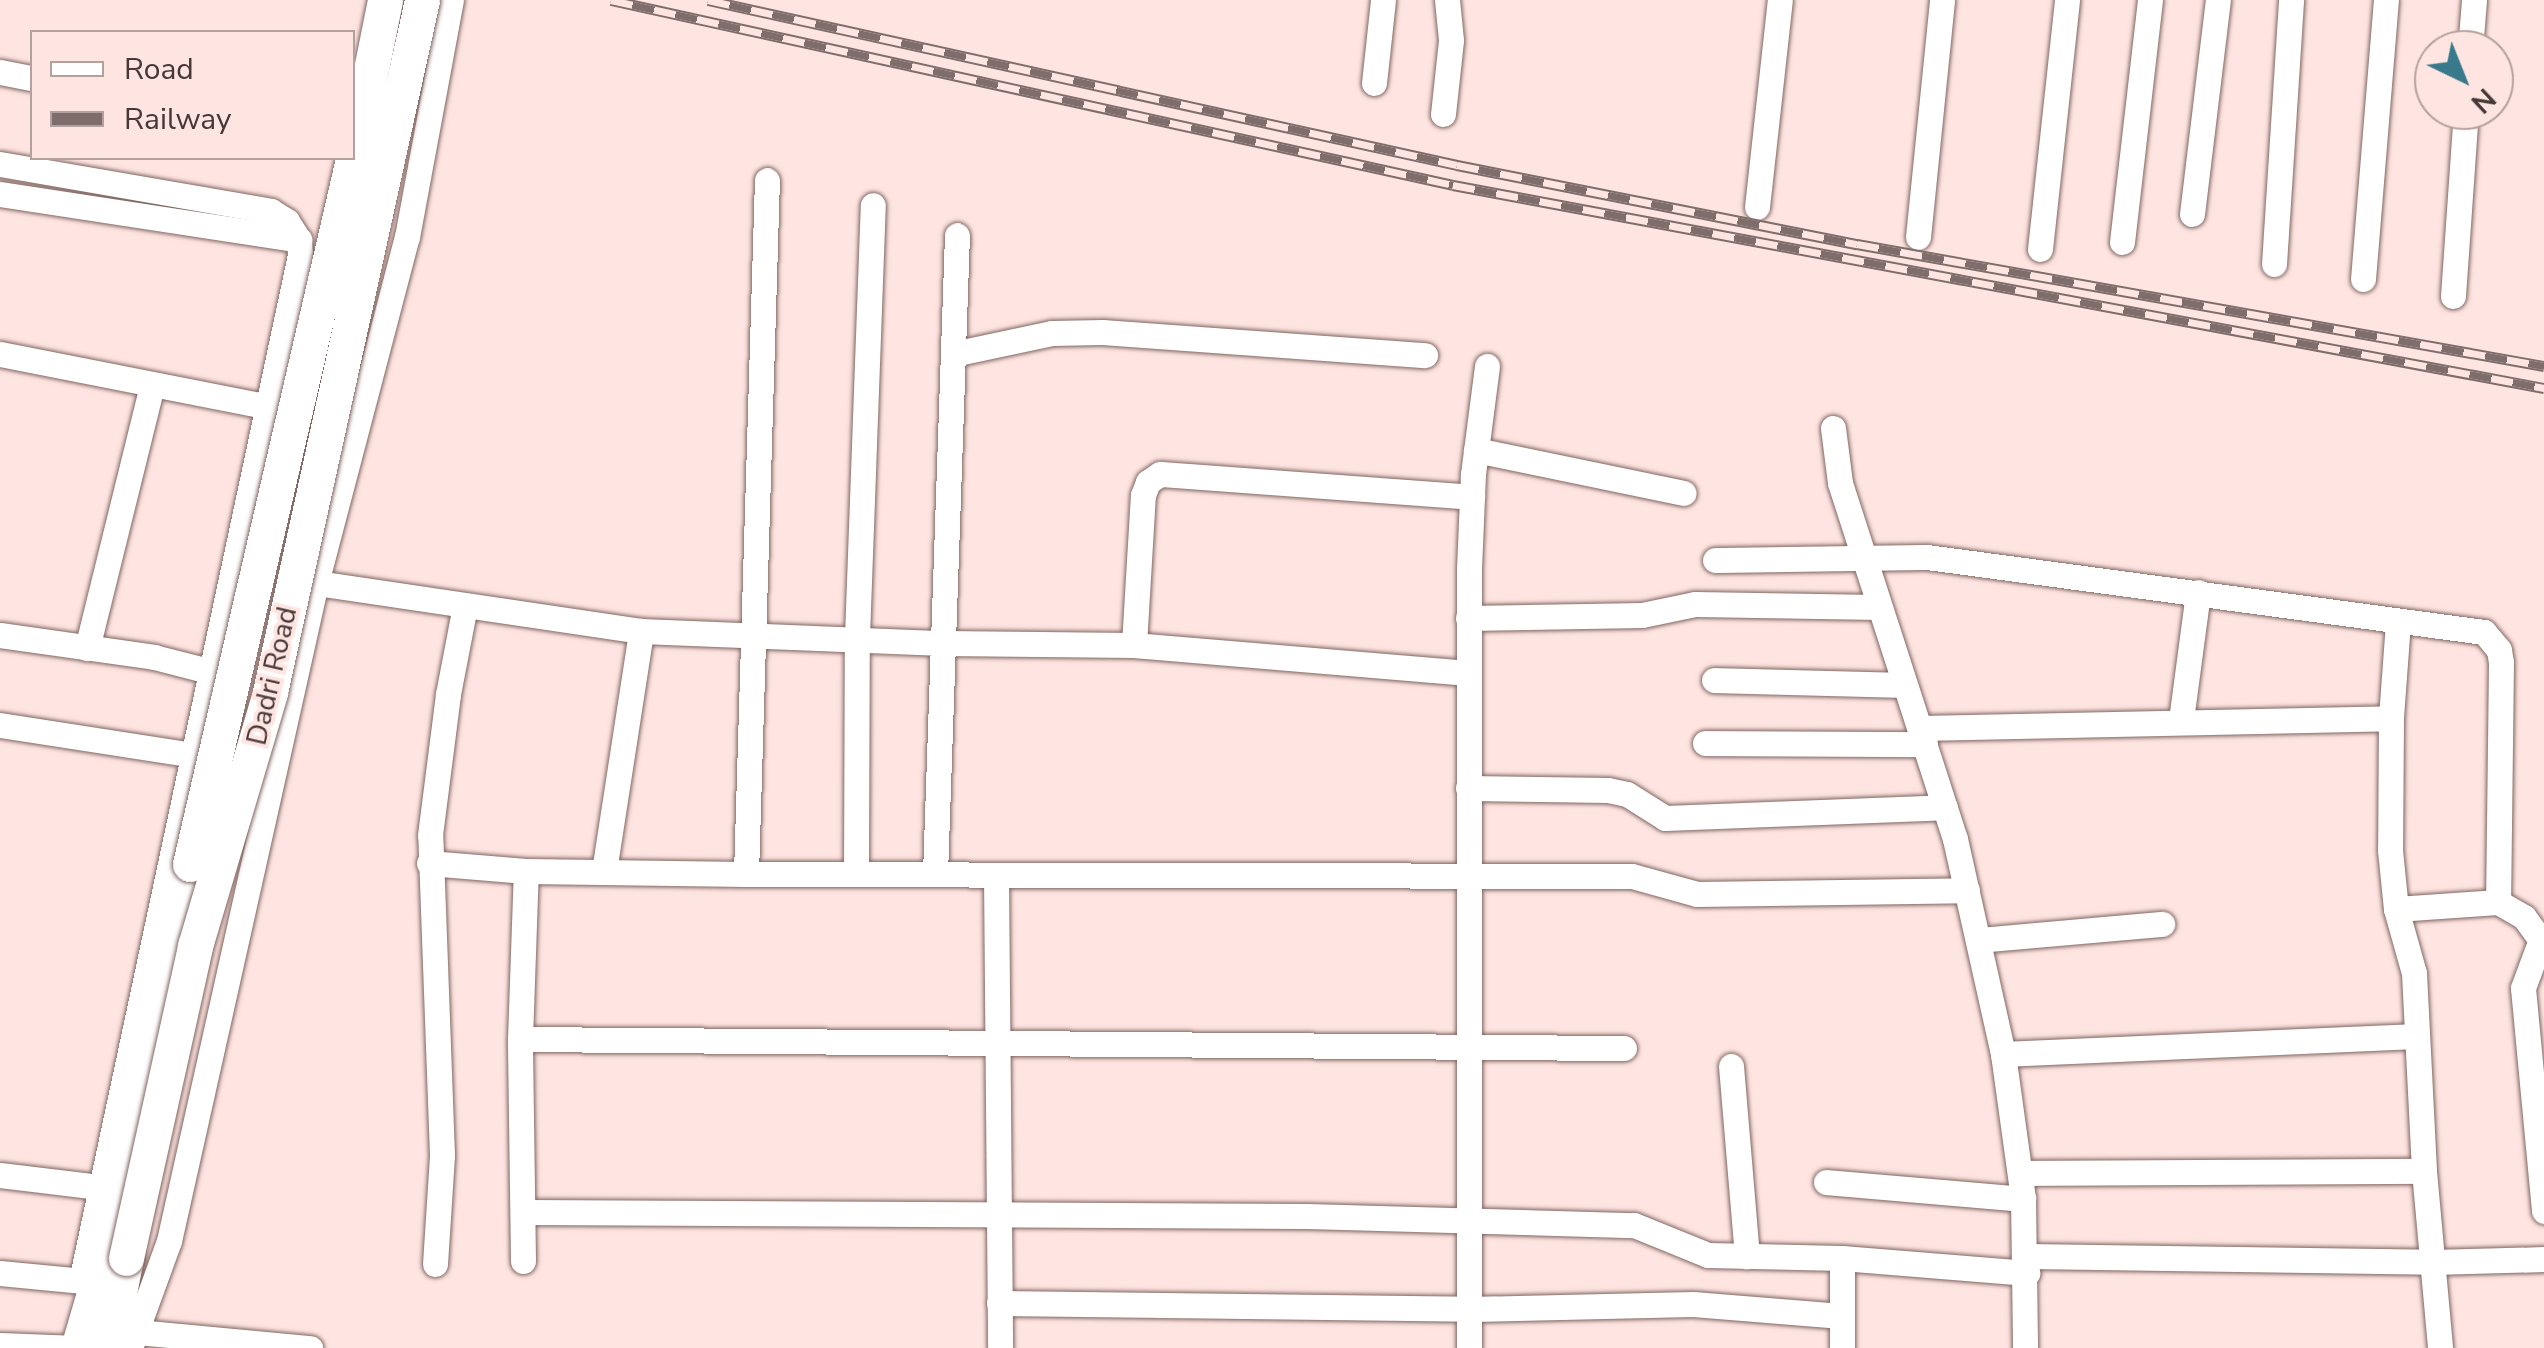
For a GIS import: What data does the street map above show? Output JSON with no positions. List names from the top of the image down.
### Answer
{
  "streets": {
    "street": ["Dadri Road"]
  },
  "legend": ["Road", "Railway"],
  "north": "bottom right"
}
